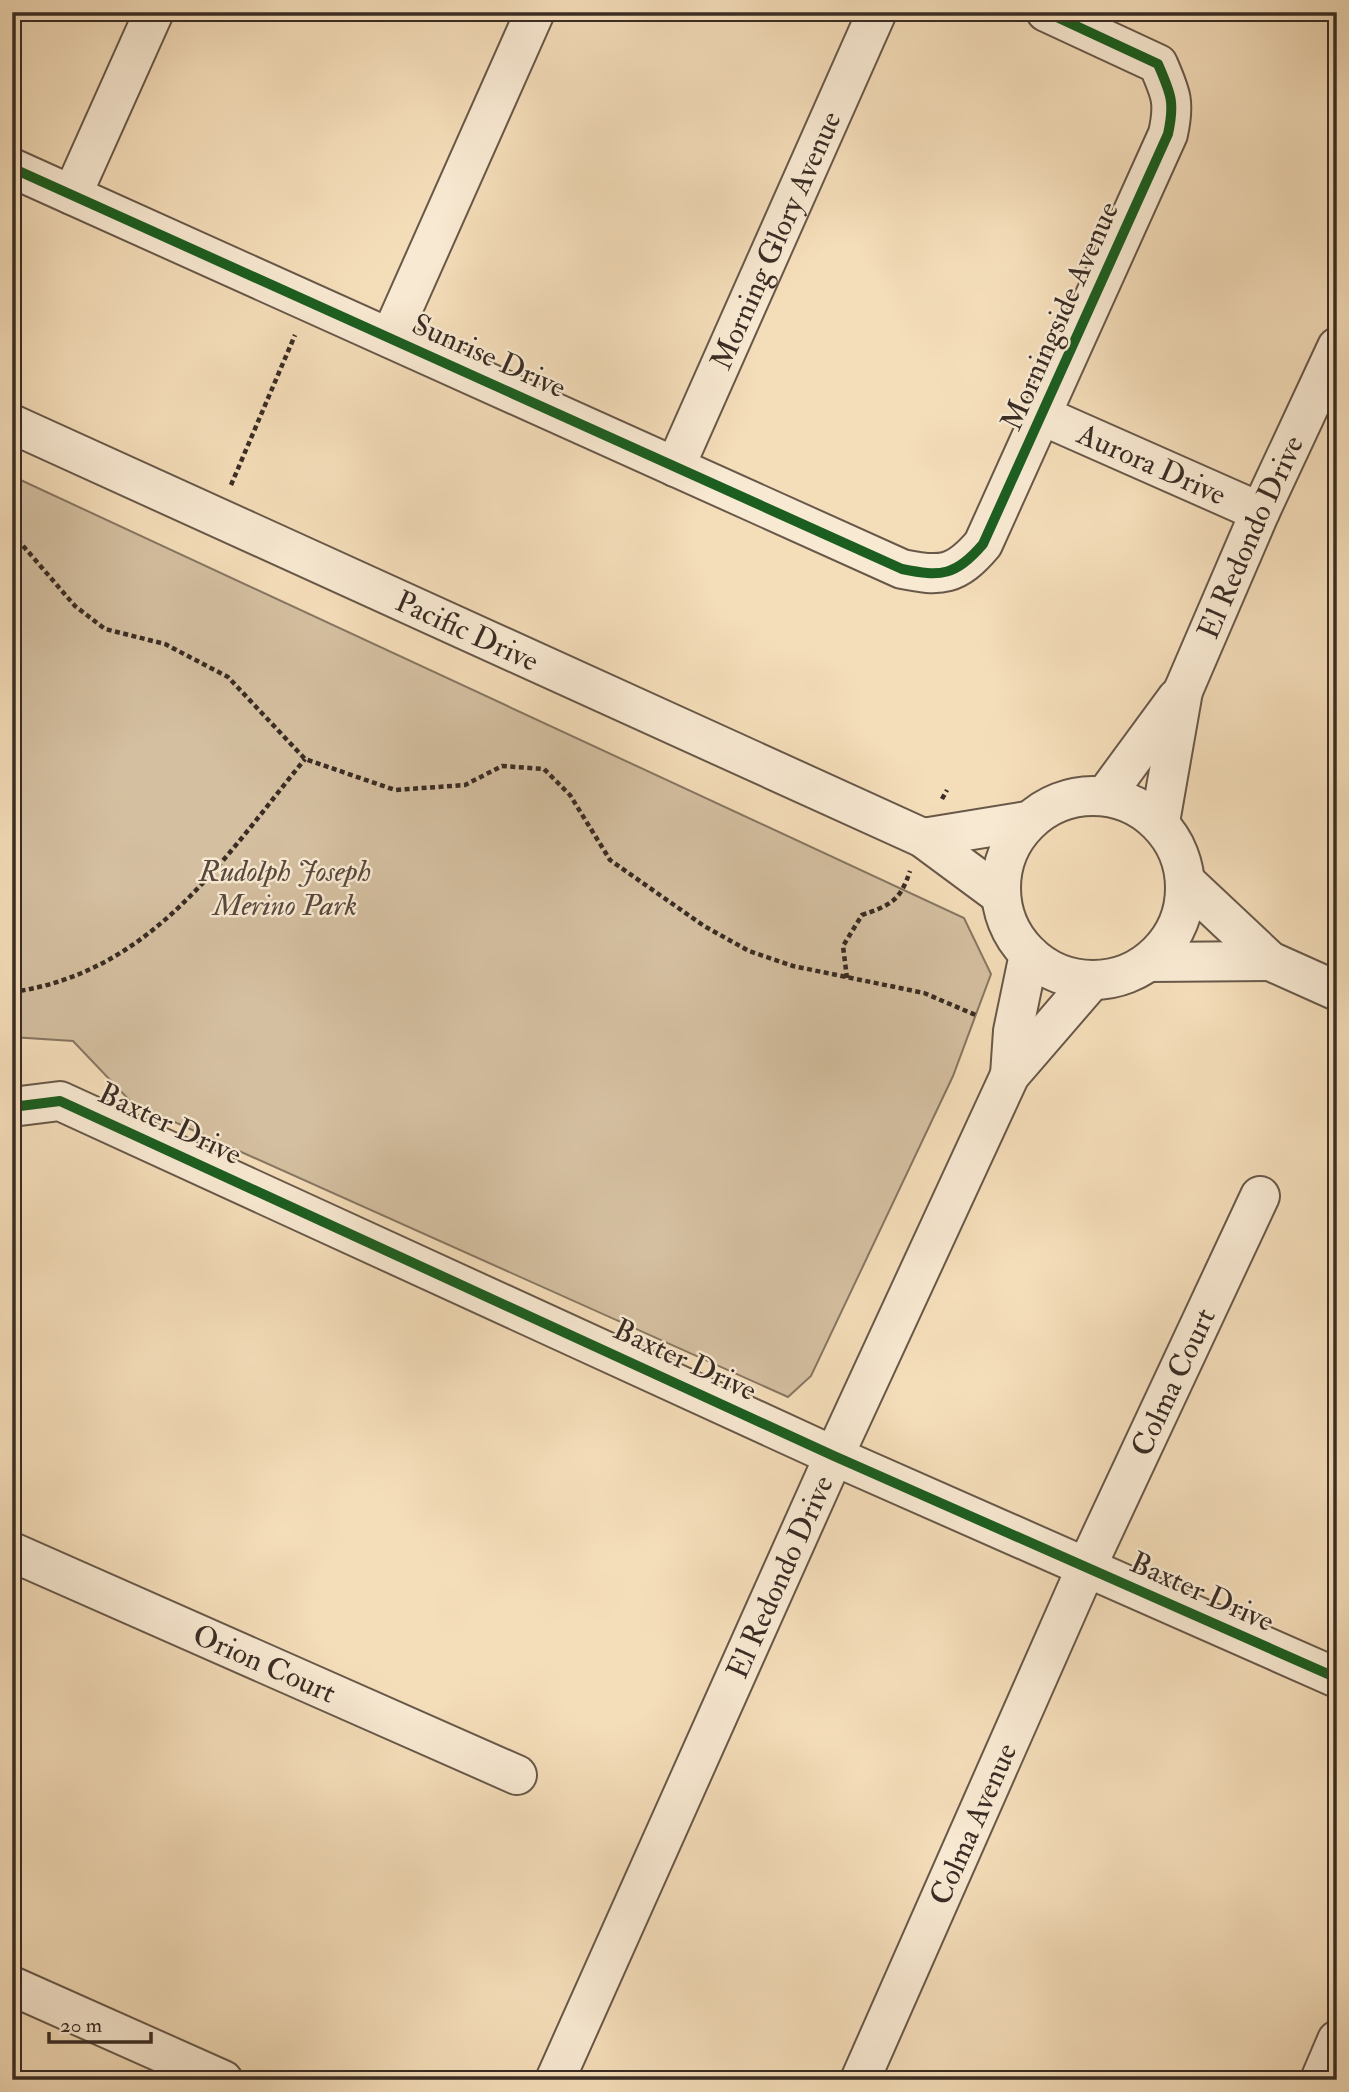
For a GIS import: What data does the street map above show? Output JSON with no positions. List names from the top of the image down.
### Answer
{
  "streets": {
    "street": [
      "Morning Glory Avenue",
      "Morningside Avenue",
      "Sunrise Drive",
      "Aurora Drive",
      "El Redondo Drive",
      "Pacific Drive",
      "Baxter Drive",
      "Colma Court",
      "Orion Court",
      "Colma Avenue"
    ]
  },
  "crossings": [
    ["Morning Glory Avenue", "Sunrise Drive"],
    ["Morningside Avenue", "Sunrise Drive"],
    ["Morningside Avenue", "Aurora Drive"],
    ["Aurora Drive", "El Redondo Drive"],
    ["El Redondo Drive", "Pacific Drive"],
    ["El Redondo Drive", "Baxter Drive"],
    ["Baxter Drive", "Colma Court"],
    ["Baxter Drive", "Colma Avenue"],
    ["Colma Court", "Colma Avenue"]
  ],
  "parks": ["Rudolph Joseph Merino Park"],
  "scale_bar": "20 m"
}
